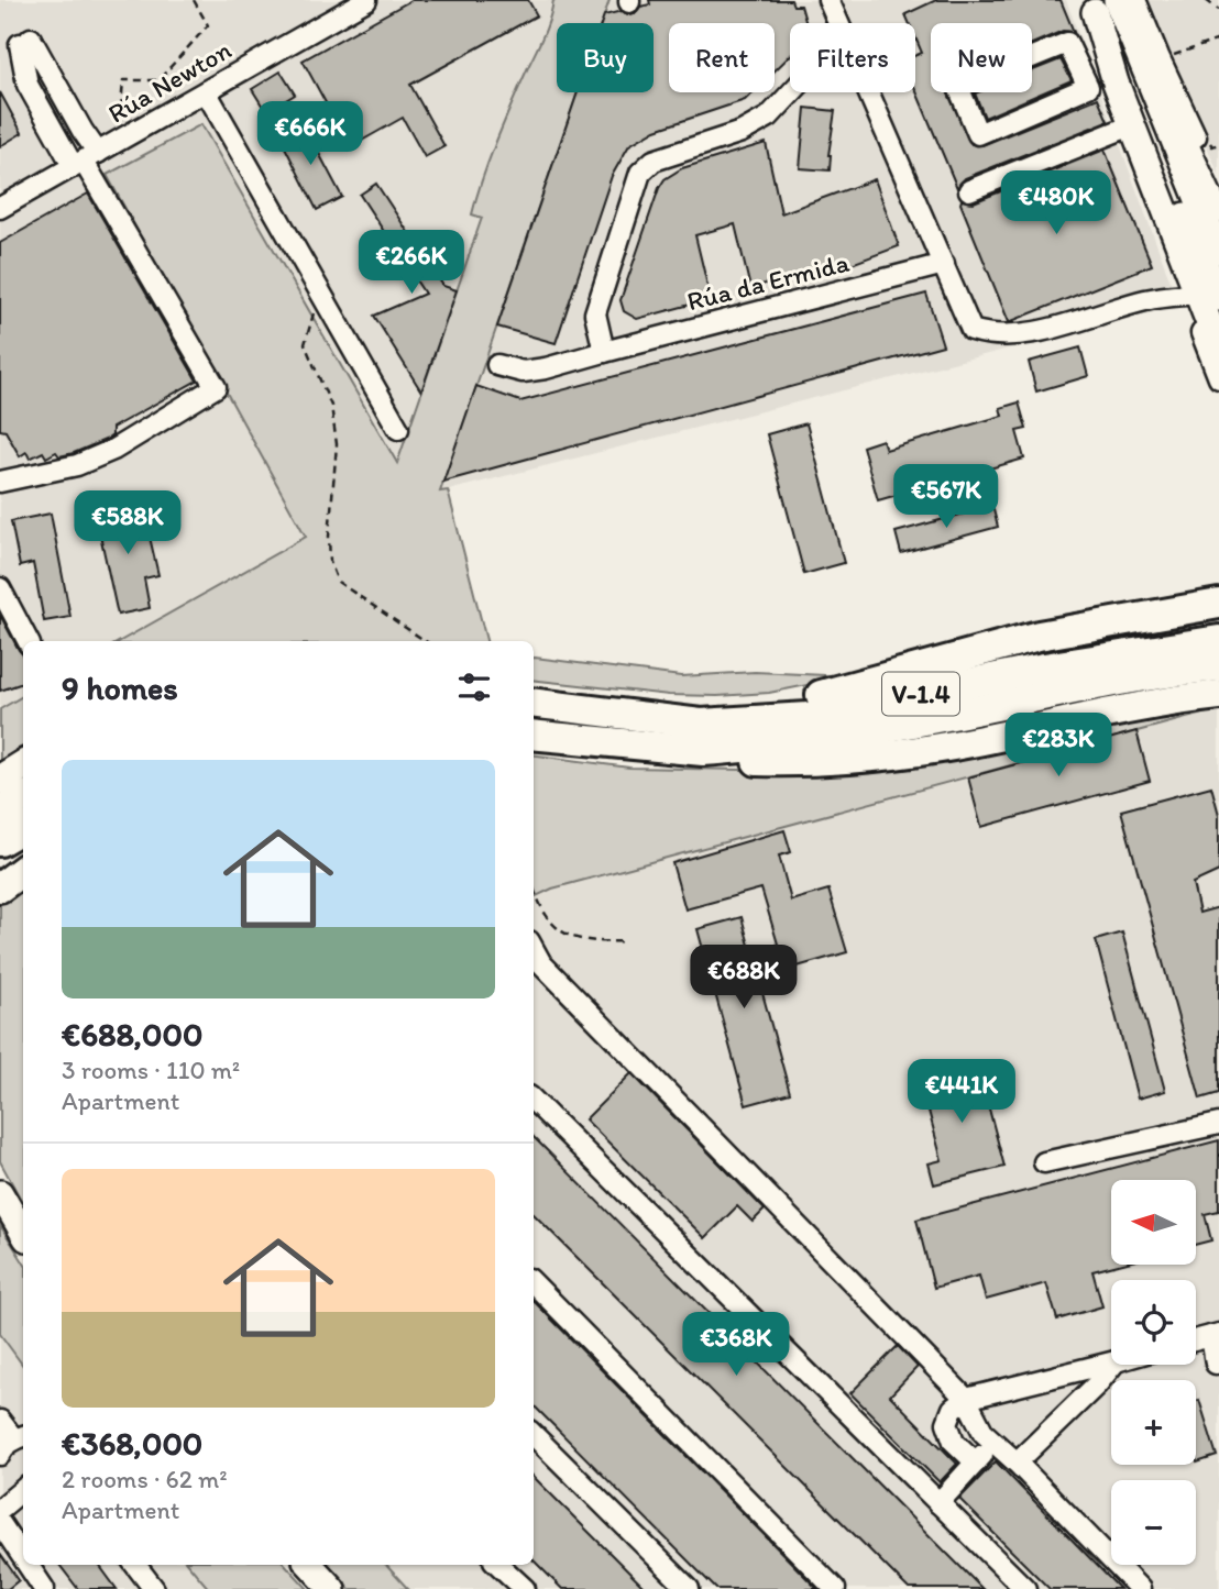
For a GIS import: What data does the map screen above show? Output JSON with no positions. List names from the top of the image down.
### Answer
{
  "streets": {
    "highway": ["V-1.4"],
    "street": ["Rúa Newton", "Rúa da Ermida"]
  },
  "north": "left",
  "page": {
    "chip": [
      "Buy",
      "Rent",
      "Filters",
      "New"
    ],
    "price": [
      "€666K",
      "€480K",
      "€266K",
      "€567K",
      "€588K",
      "€283K",
      "€688K",
      "€441K",
      "€368K"
    ],
    "heading": "9 homes",
    "list": [
      {
        "name": "€688,000",
        "note": "3 rooms · 110 m² · Apartment"
      },
      {
        "name": "€368,000",
        "note": "2 rooms · 62 m² · Apartment"
      }
    ],
    "map_buttons": ["+", "−"]
  }
}
